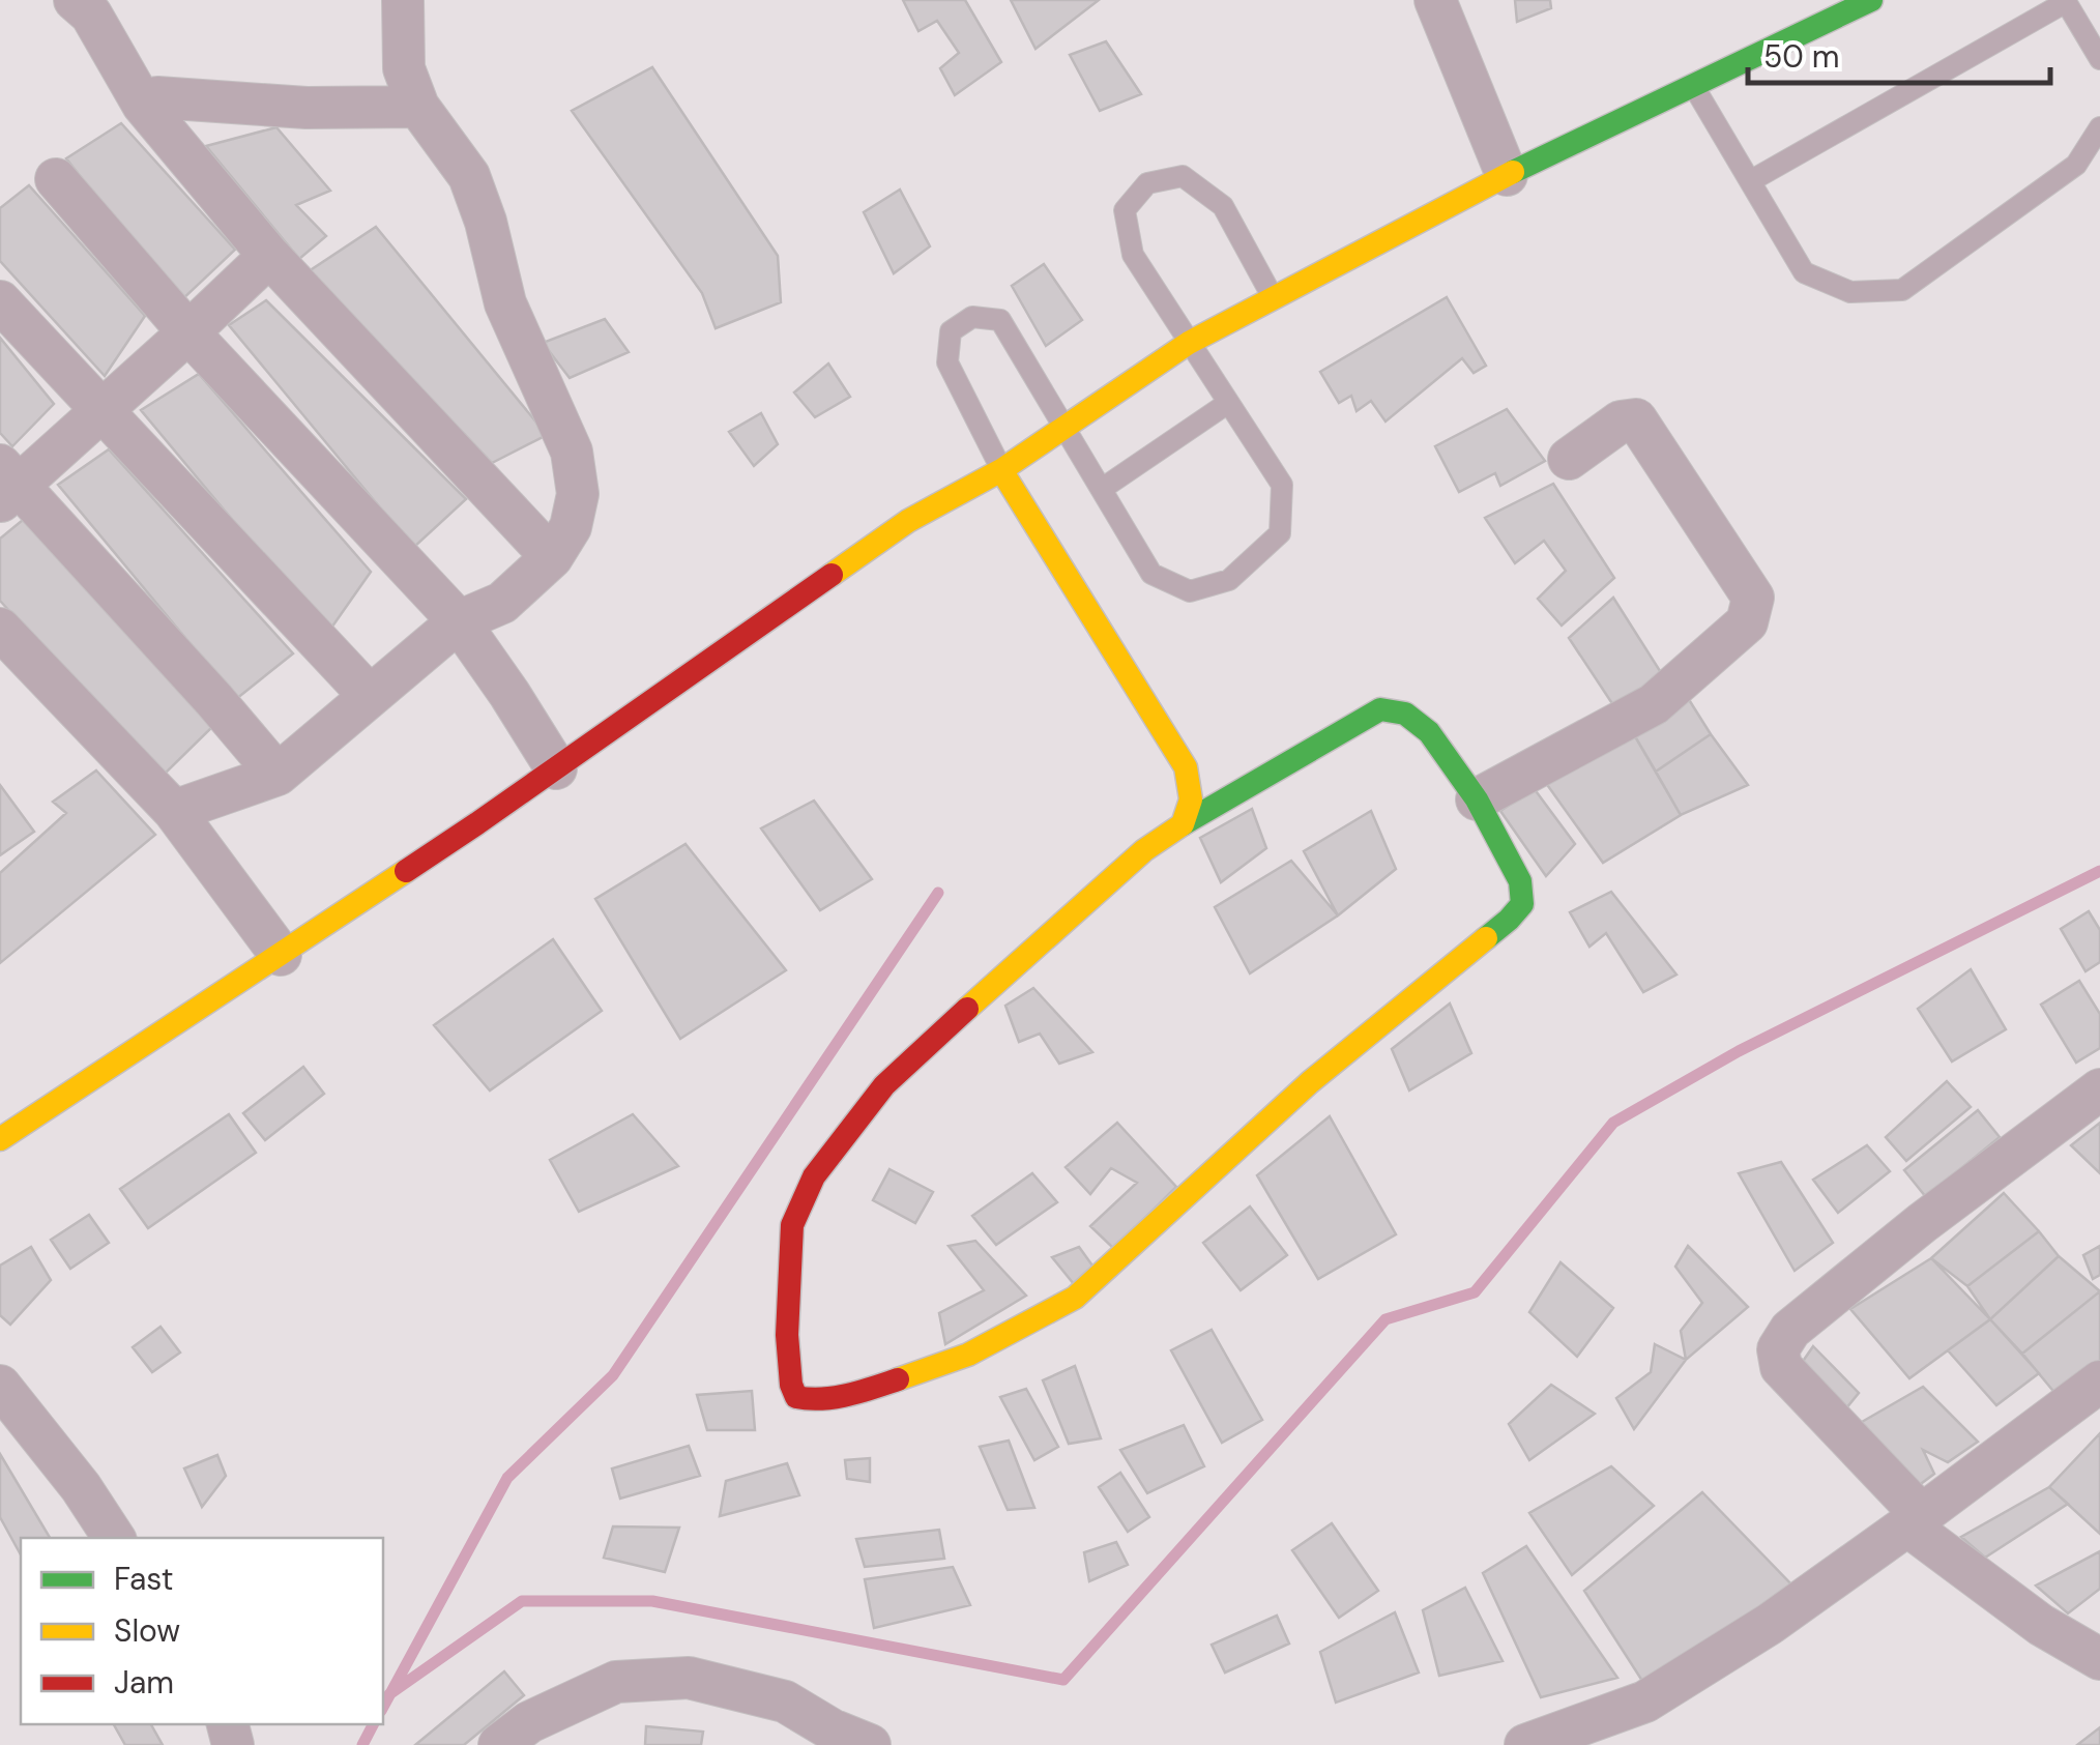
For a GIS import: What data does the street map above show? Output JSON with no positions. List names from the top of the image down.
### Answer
{
  "legend": ["Fast", "Slow", "Jam"],
  "scale_bar": "50 m"
}
